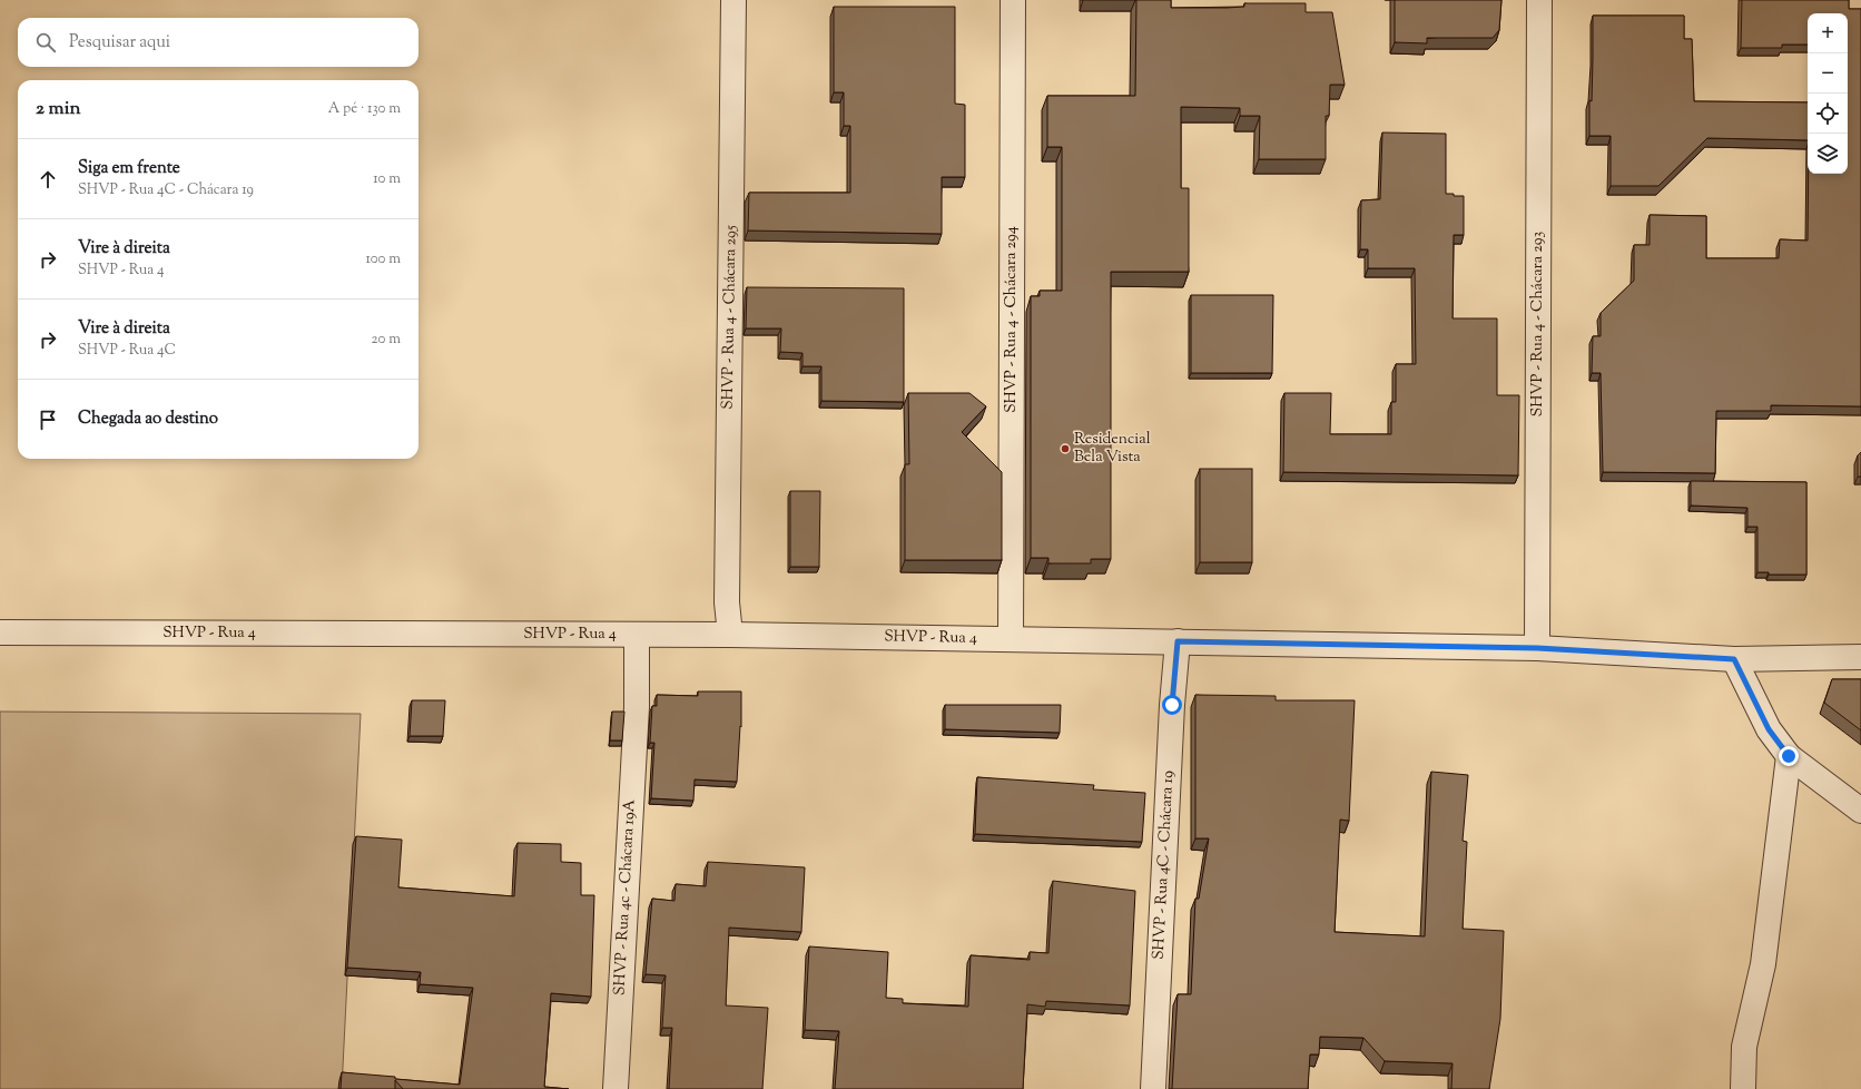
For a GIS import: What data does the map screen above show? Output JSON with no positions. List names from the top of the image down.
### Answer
{
  "streets": {
    "street": [
      "SHVP - Rua 4 - Chácara 295",
      "SHVP - Rua 4 - Chácara 294",
      "SHVP - Rua 4 - Chácara 293",
      "SHVP - Rua 4",
      "SHVP - Rua 4C - Chácara 19",
      "SHVP - Rua 4c - Chácara 19A"
    ]
  },
  "crossings": [
    ["SHVP - Rua 4 - Chácara 295", "SHVP - Rua 4"],
    ["SHVP - Rua 4 - Chácara 294", "SHVP - Rua 4"],
    ["SHVP - Rua 4 - Chácara 293", "SHVP - Rua 4"],
    ["SHVP - Rua 4", "SHVP - Rua 4C - Chácara 19"],
    ["SHVP - Rua 4", "SHVP - Rua 4c - Chácara 19A"]
  ],
  "places": ["Residencial Bela Vista"],
  "page": {
    "map_buttons": ["+", "−"],
    "search": "Pesquisar aqui",
    "heading": ["2 min", "A pé · 130 m"],
    "list": [
      ["Siga em frente", "SHVP - Rua 4C - Chácara 19", "10 m"],
      ["Vire à direita", "SHVP - Rua 4", "100 m"],
      ["Vire à direita", "SHVP - Rua 4C", "20 m"],
      "Chegada ao destino"
    ]
  }
}
